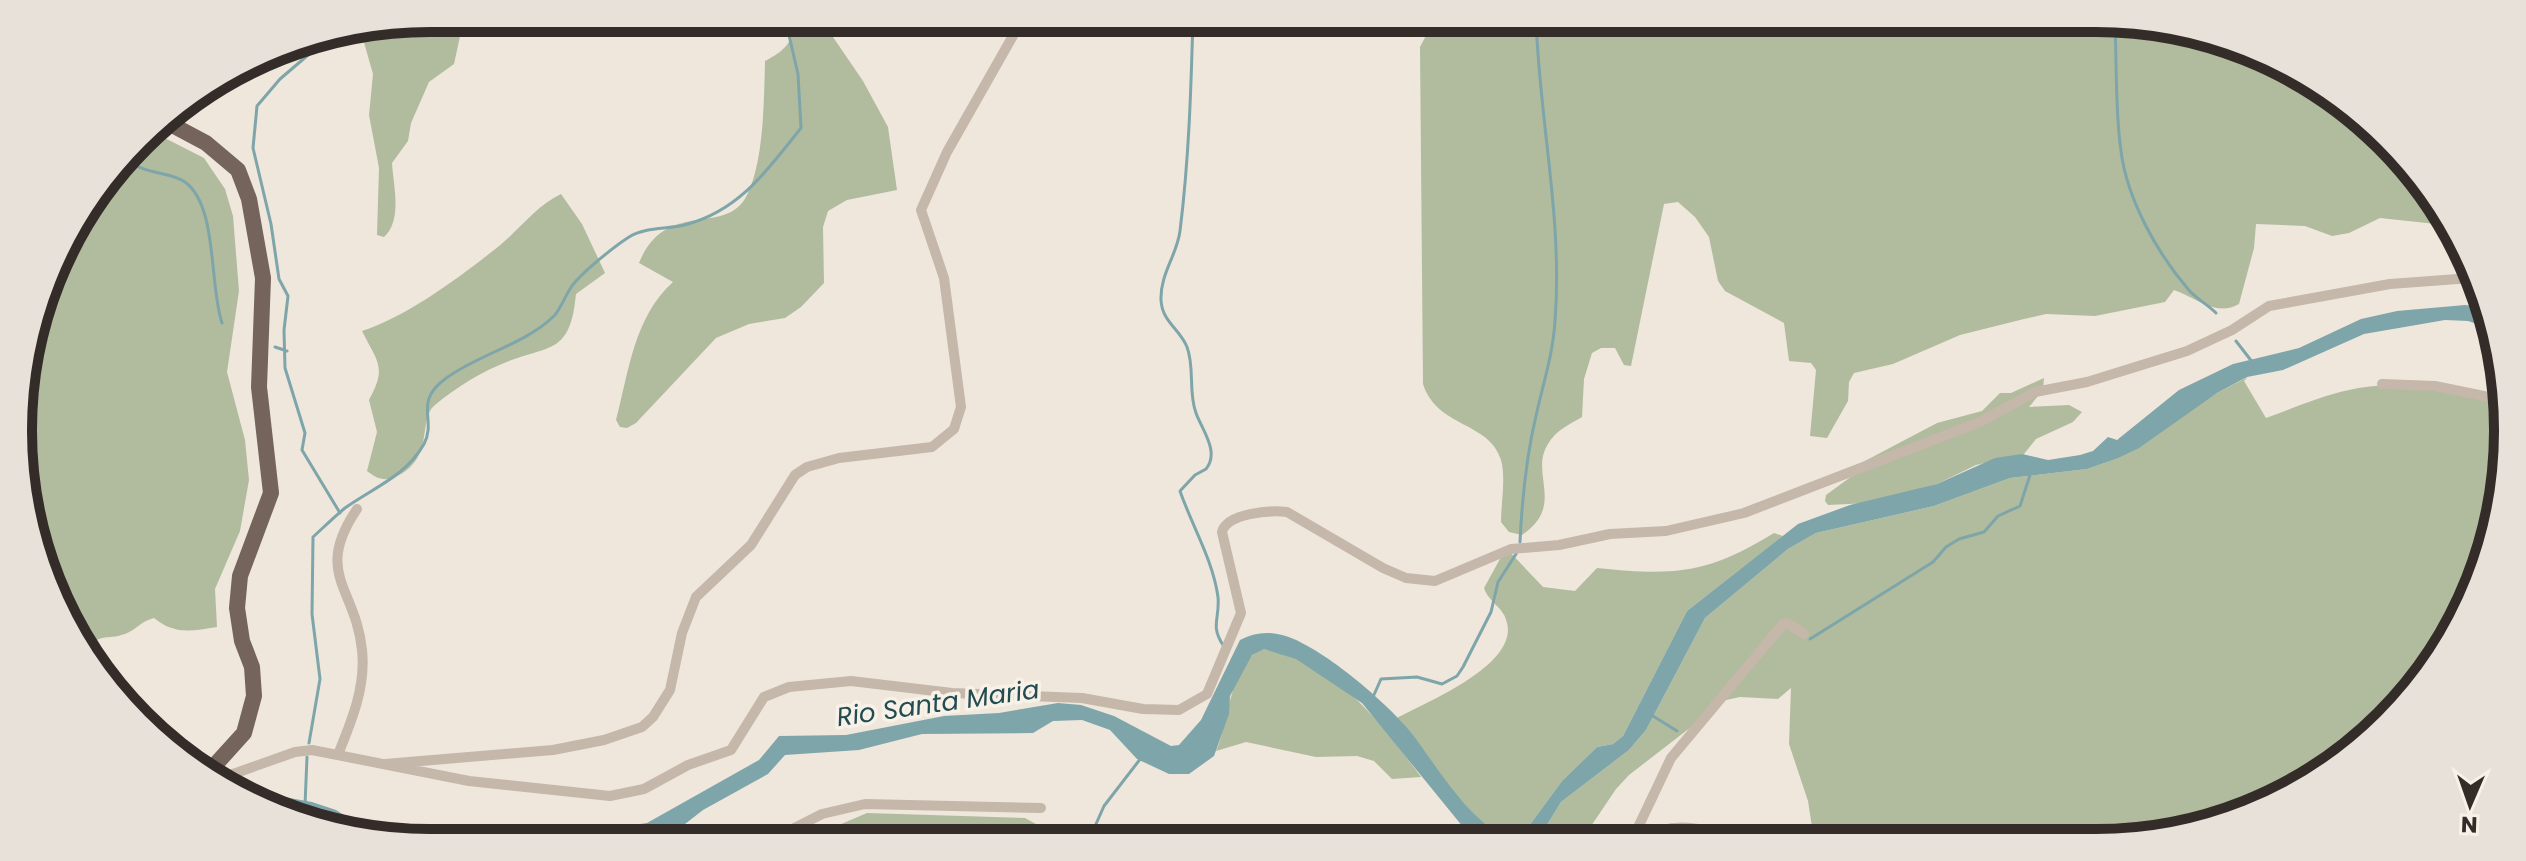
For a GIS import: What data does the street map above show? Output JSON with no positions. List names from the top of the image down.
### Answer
{
  "water": ["Rio Santa Maria"],
  "north": "bottom"
}
